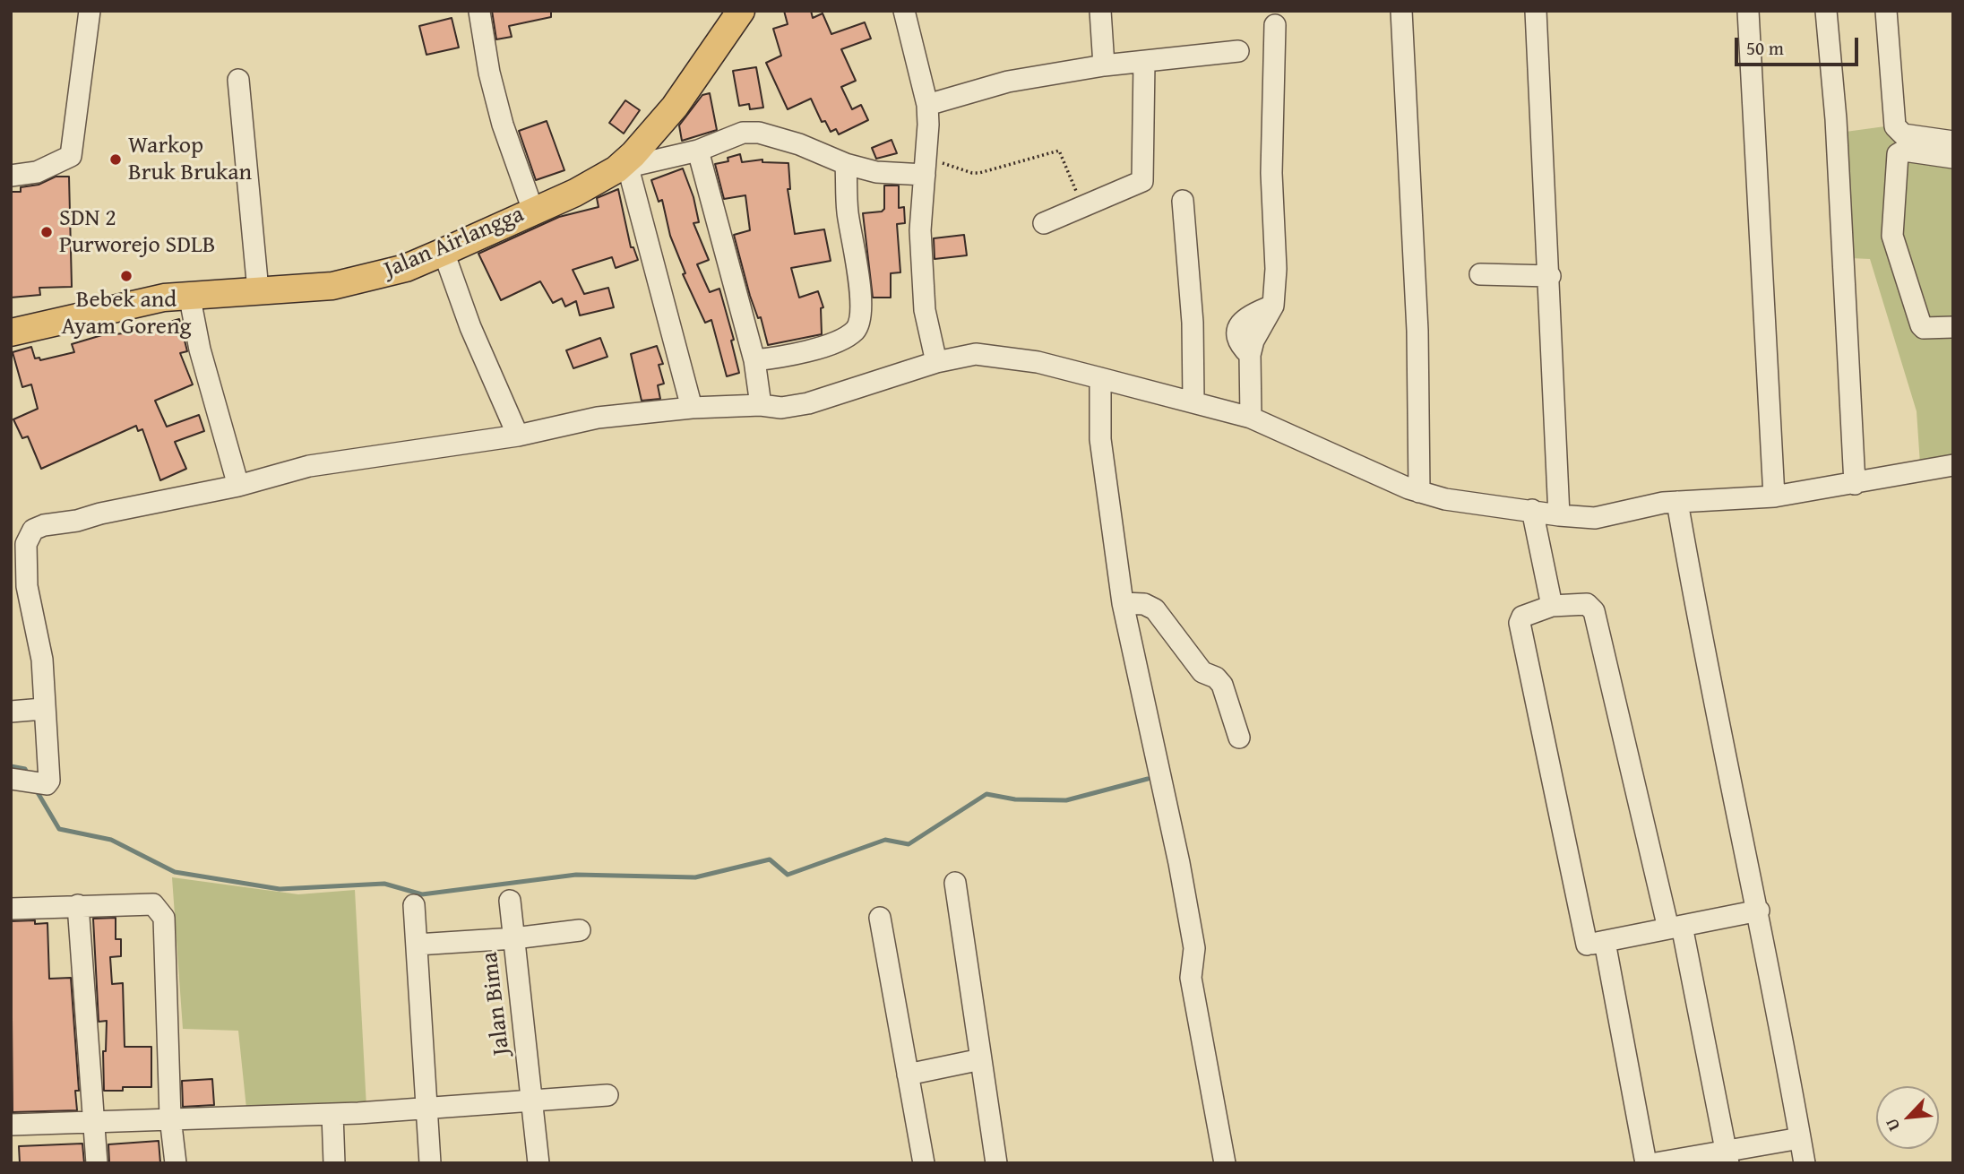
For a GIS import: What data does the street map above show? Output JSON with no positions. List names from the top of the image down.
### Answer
{
  "streets": {
    "main road": ["Jalan Airlangga"],
    "street": ["Jalan Bima"]
  },
  "places": ["Warkop Bruk Brukan", "SDN 2 Purworejo SDLB", "Bebek and Ayam Goreng"],
  "scale_bar": "50 m",
  "north": "bottom left"
}
